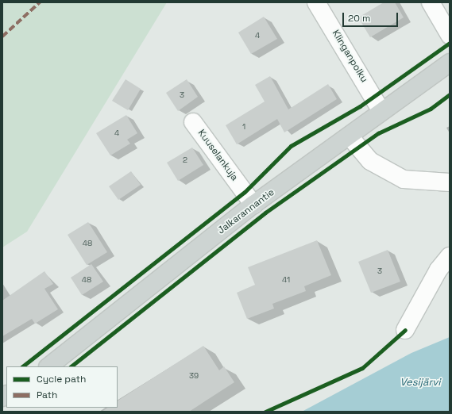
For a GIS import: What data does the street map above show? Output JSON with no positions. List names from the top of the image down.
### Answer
{
  "streets": {
    "main road": ["Jalkarannantie"],
    "street": ["Klinganpolku", "Kuuselankuja"]
  },
  "crossings": [
    ["Klinganpolku", "Jalkarannantie"],
    ["Kuuselankuja", "Jalkarannantie"]
  ],
  "water": ["Vesijärvi"],
  "house_numbers": [
    "4",
    "3",
    "1",
    "4",
    "2",
    "48",
    "3",
    "48",
    "41",
    "39"
  ],
  "legend": ["Cycle path", "Path"],
  "scale_bar": "20 m"
}
